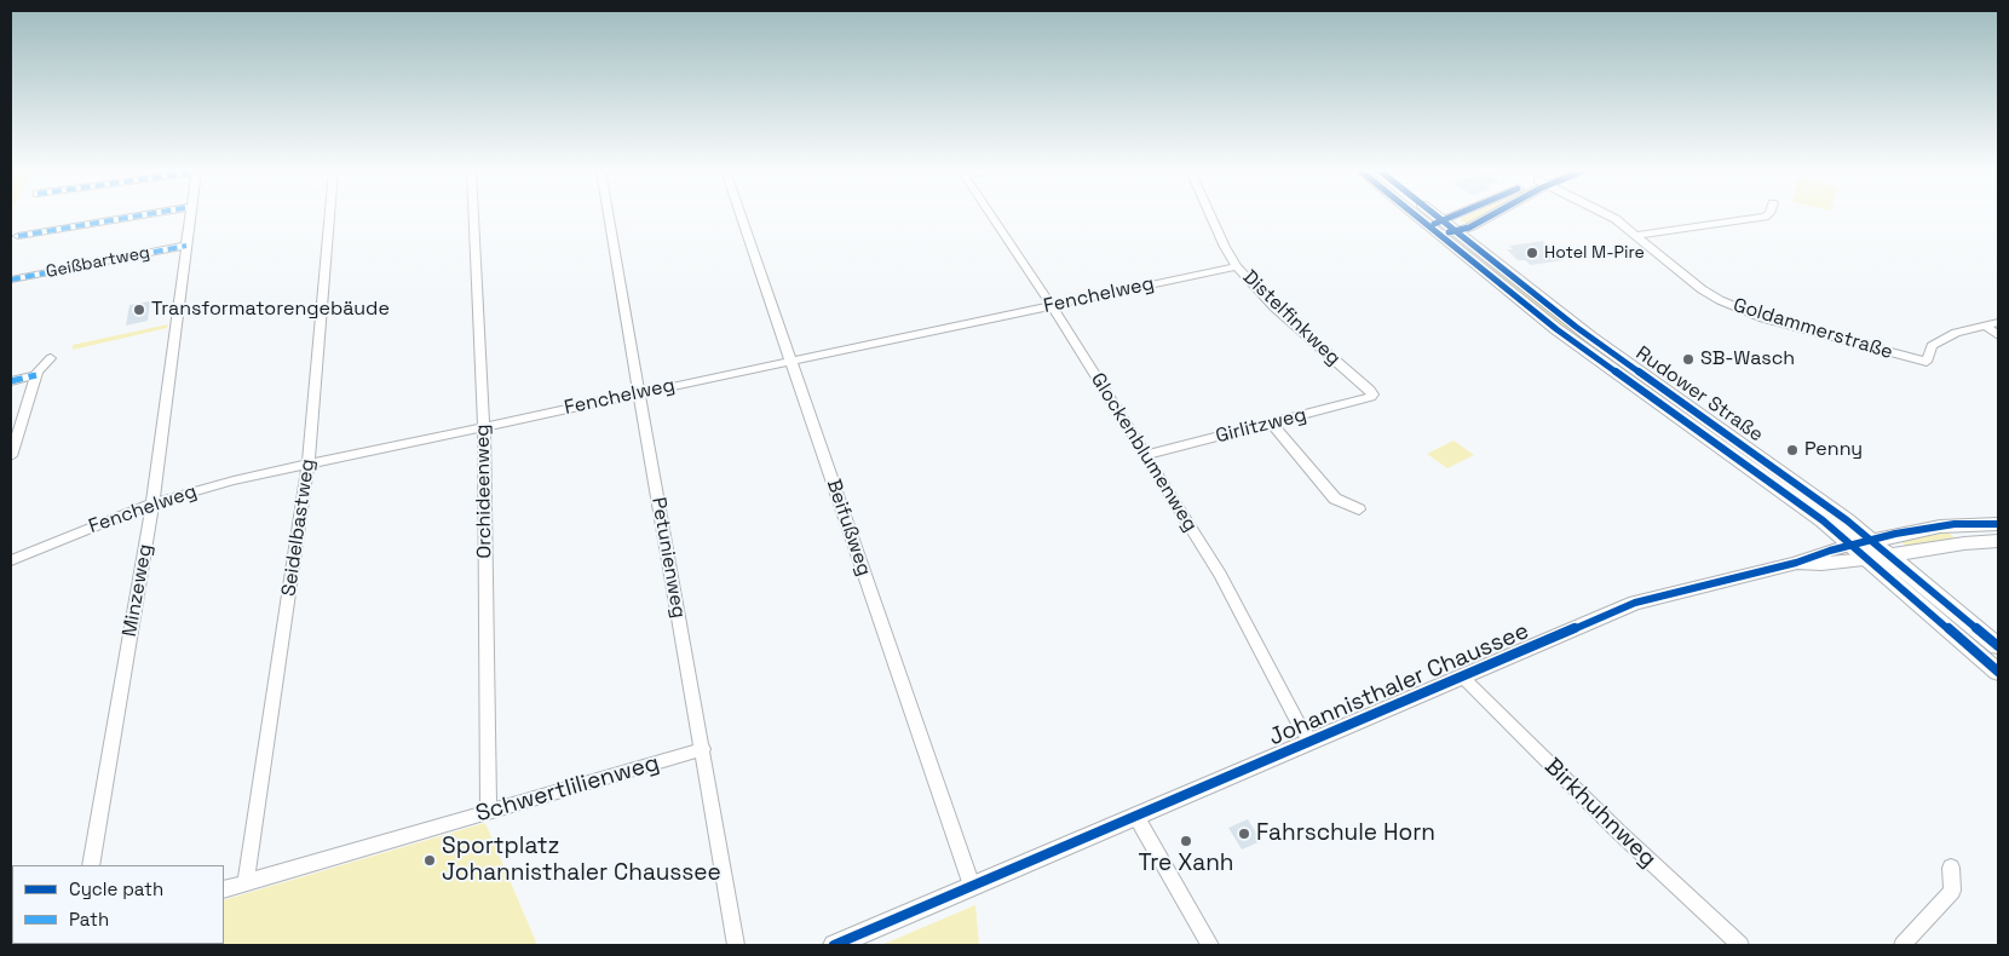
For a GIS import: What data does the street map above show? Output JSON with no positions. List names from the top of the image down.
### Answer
{
  "streets": {
    "main road": ["Rudower Straße", "Johannisthaler Chaussee"],
    "street": [
      "Geißbartweg",
      "Fenchelweg",
      "Distelfinkweg",
      "Goldammerstraße",
      "Girlitzweg",
      "Glockenblumenweg",
      "Orchideenweg",
      "Seidelbastweg",
      "Beifußweg",
      "Petunienweg",
      "Minzeweg",
      "Schwertlilienweg",
      "Birkhuhnweg"
    ]
  },
  "crossings": [
    ["Geißbartweg", "Minzeweg"],
    ["Fenchelweg", "Distelfinkweg"],
    ["Fenchelweg", "Glockenblumenweg"],
    ["Fenchelweg", "Orchideenweg"],
    ["Fenchelweg", "Seidelbastweg"],
    ["Fenchelweg", "Beifußweg"],
    ["Fenchelweg", "Petunienweg"],
    ["Fenchelweg", "Minzeweg"],
    ["Distelfinkweg", "Girlitzweg"],
    ["Rudower Straße", "Johannisthaler Chaussee"],
    ["Girlitzweg", "Glockenblumenweg"],
    ["Glockenblumenweg", "Johannisthaler Chaussee"],
    ["Orchideenweg", "Schwertlilienweg"],
    ["Seidelbastweg", "Schwertlilienweg"],
    ["Beifußweg", "Johannisthaler Chaussee"],
    ["Petunienweg", "Schwertlilienweg"],
    ["Johannisthaler Chaussee", "Birkhuhnweg"]
  ],
  "places": [
    "Hotel M-Pire",
    "Transformatorengebäude",
    "SB-Wasch",
    "Penny",
    "Fahrschule Horn",
    "Tre Xanh",
    "Sportplatz Johannisthaler Chaussee"
  ],
  "legend": ["Cycle path", "Path"]
}
